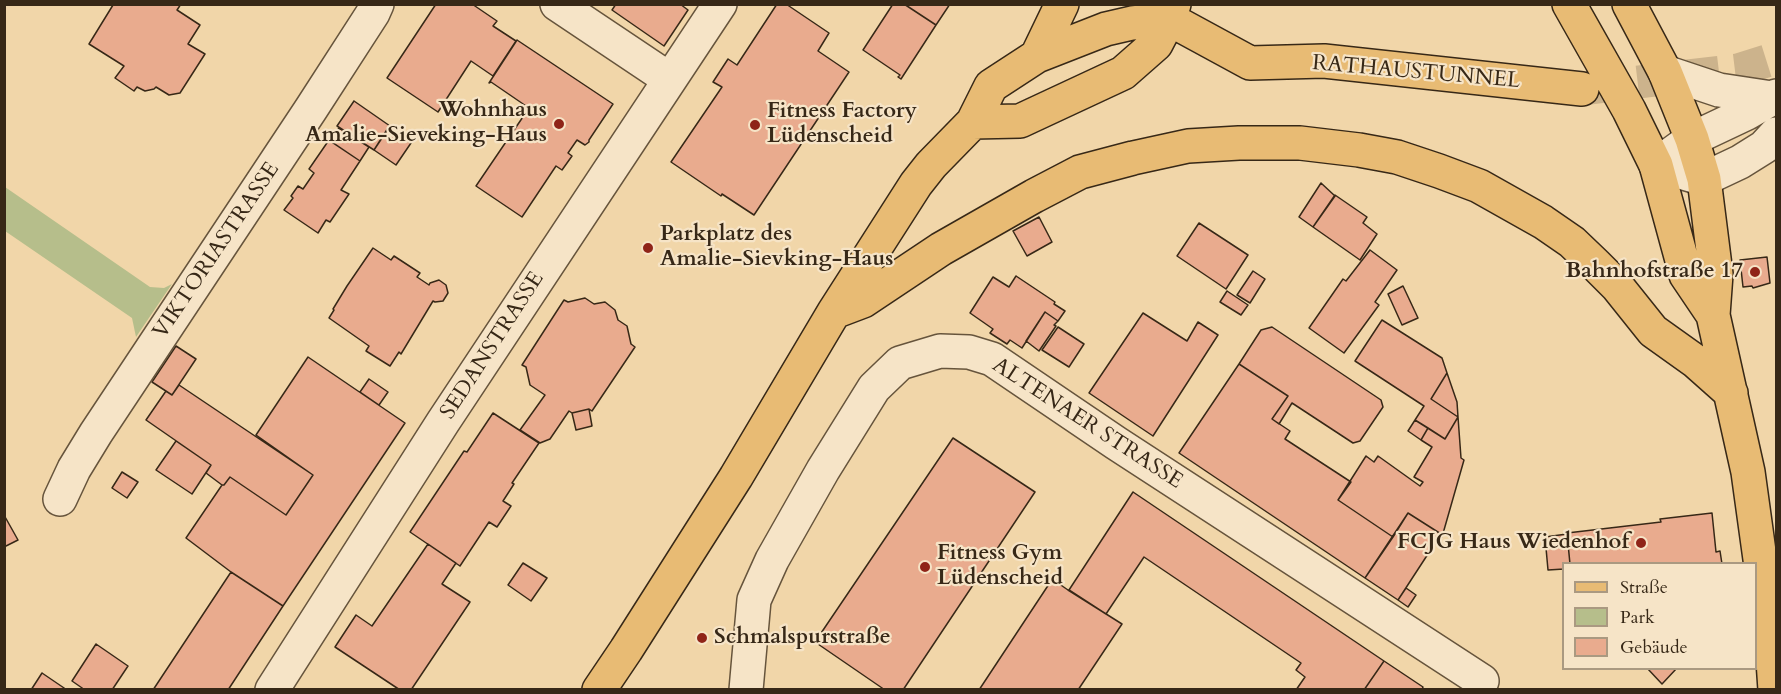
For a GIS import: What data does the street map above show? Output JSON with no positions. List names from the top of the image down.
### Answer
{
  "streets": {
    "main road": ["RATHAUSTUNNEL"],
    "street": ["VIKTORIASTRASSE", "SEDANSTRASSE", "ALTENAER STRASSE"]
  },
  "places": [
    "Wohnhaus Amalie-Sieveking-Haus",
    "Fitness Factory Lüdenscheid",
    "Parkplatz des Amalie-Sievking-Haus",
    "Bahnhofstraße 17",
    "FCJG Haus Wiedenhof",
    "Fitness Gym Lüdenscheid",
    "Schmalspurstraße"
  ],
  "legend": ["Straße", "Park", "Gebäude"]
}
